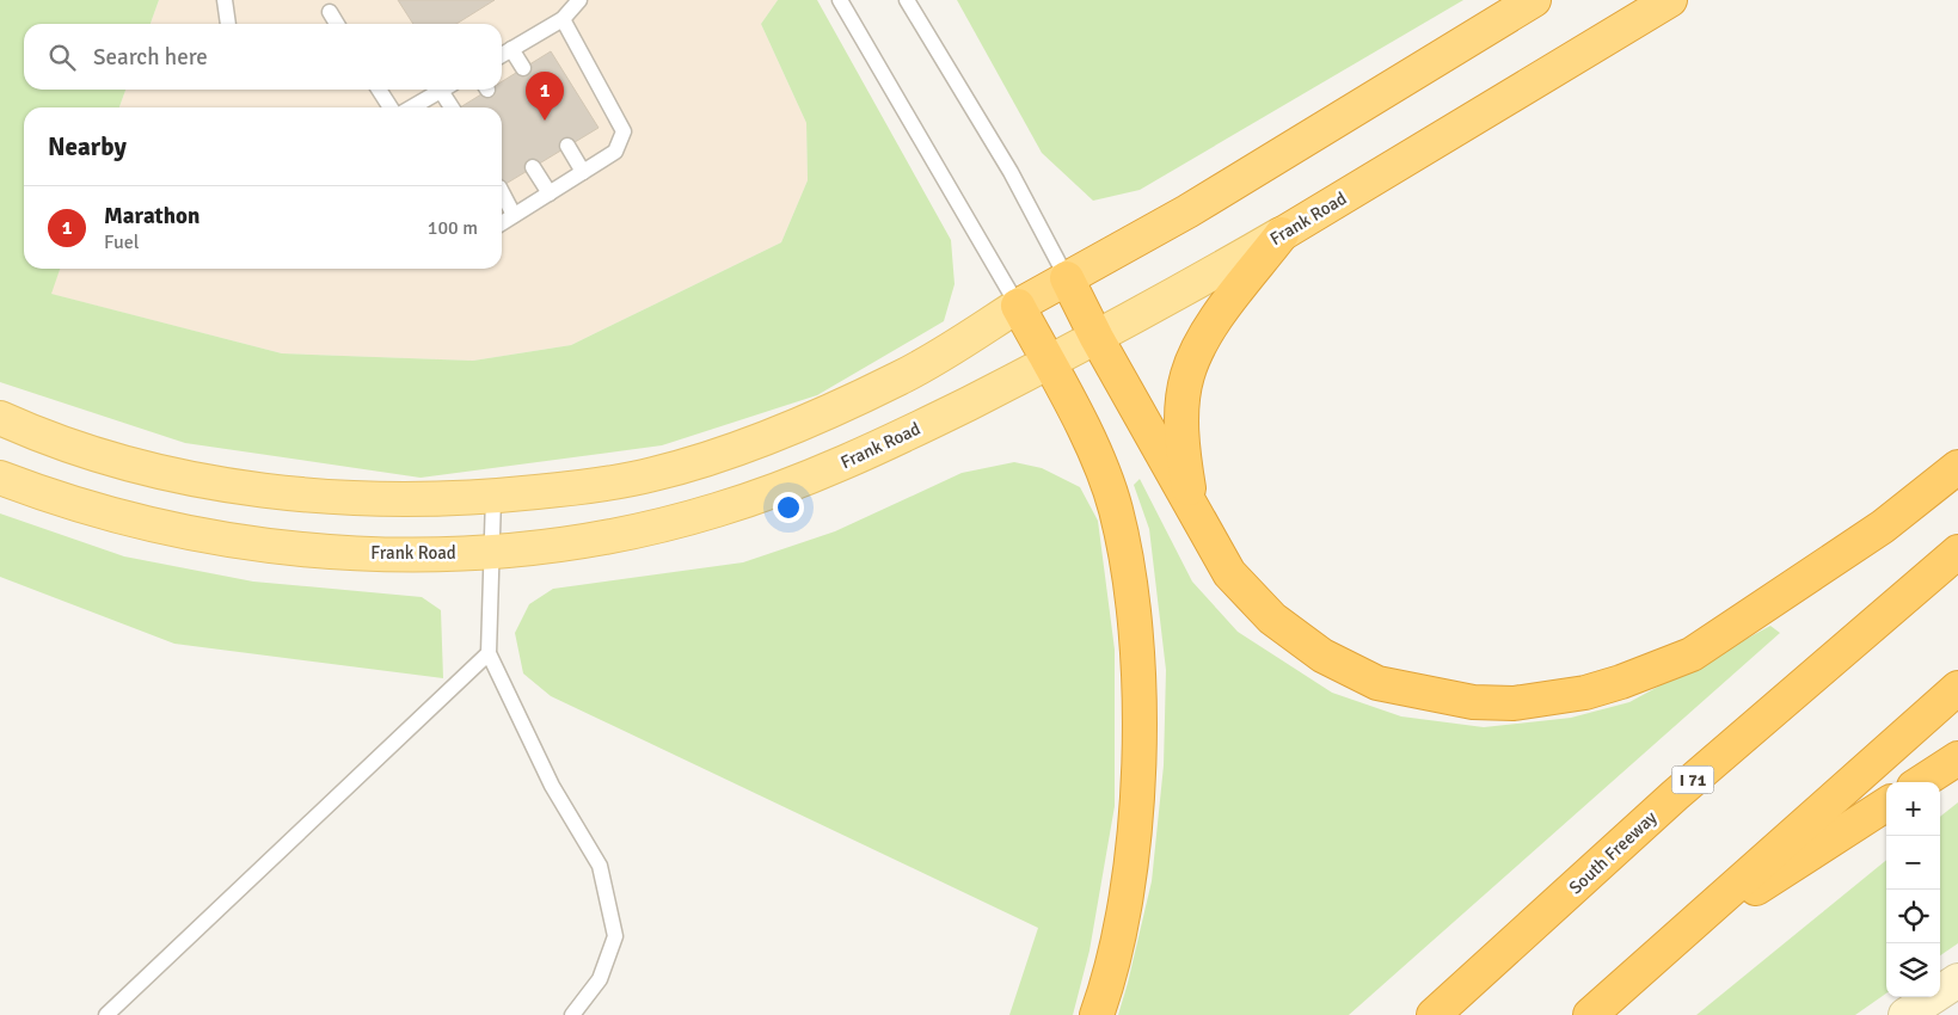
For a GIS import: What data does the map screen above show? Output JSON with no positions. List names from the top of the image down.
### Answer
{
  "streets": {
    "highway": ["Frank Road", "I 71", "South Freeway"]
  },
  "page": {
    "search": "Search here",
    "pins": "1",
    "heading": "Nearby",
    "list": [
      {
        "mark": "1",
        "name": "Marathon",
        "note": "Fuel",
        "value": "100 m"
      }
    ],
    "map_buttons": ["+", "−"]
  }
}
